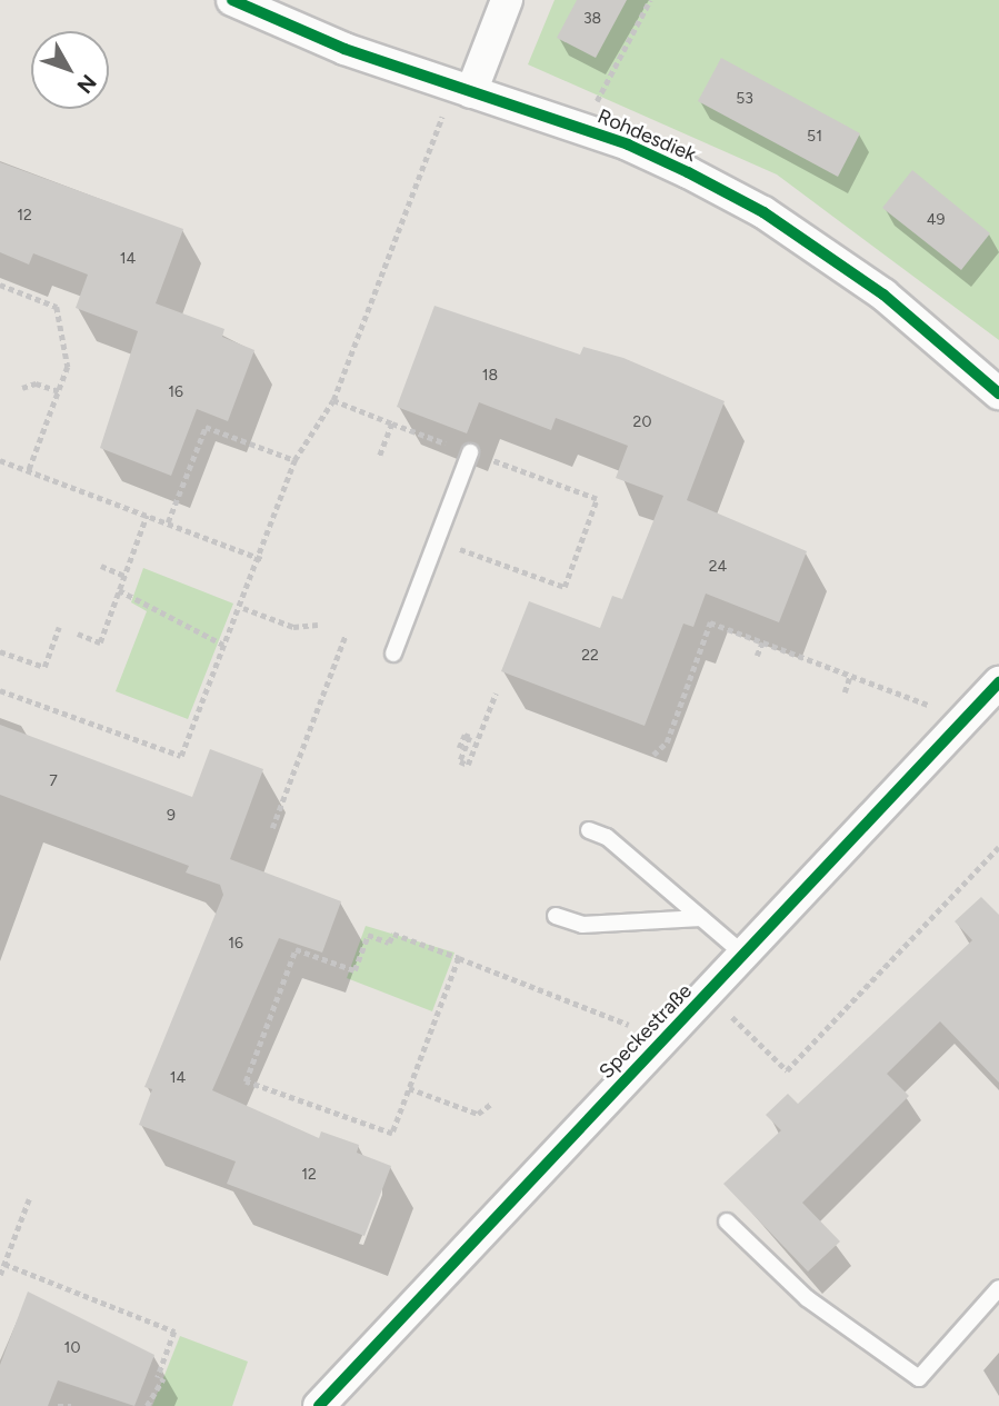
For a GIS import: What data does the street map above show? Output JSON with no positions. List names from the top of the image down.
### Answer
{
  "streets": {
    "street": ["Rohdesdiek", "Speckestraße"]
  },
  "house_numbers": [
    "38",
    "53",
    "51",
    "12",
    "49",
    "14",
    "18",
    "16",
    "20",
    "24",
    "22",
    "7",
    "9",
    "16",
    "14",
    "12",
    "10"
  ],
  "north": "bottom right"
}
